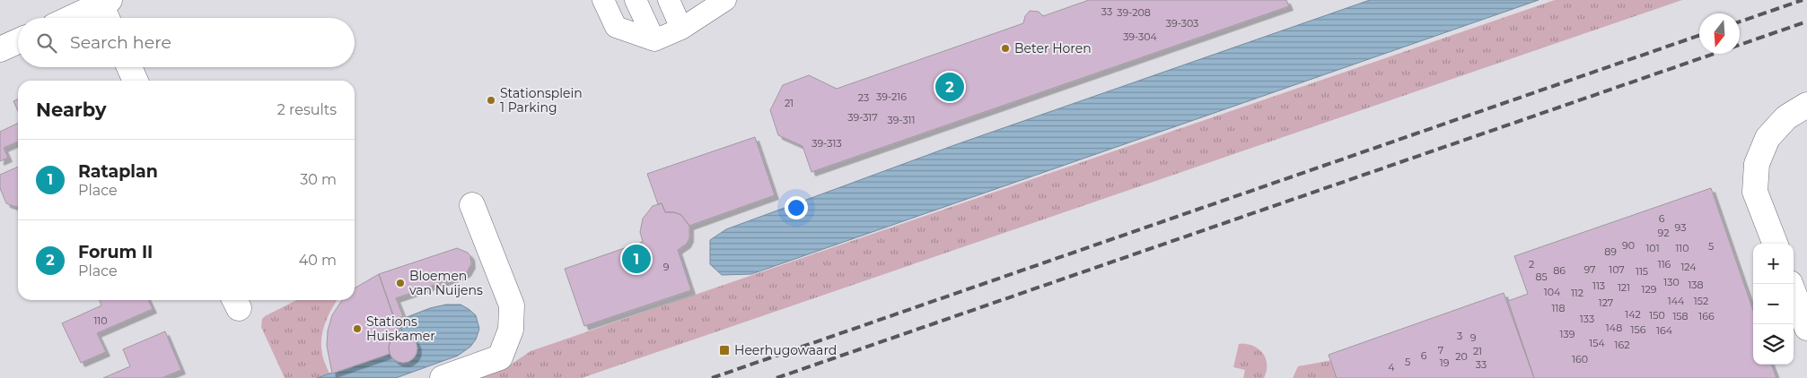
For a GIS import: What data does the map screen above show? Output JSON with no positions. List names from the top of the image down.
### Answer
{
  "places": {
    "other": [
      "Beter Horen",
      "Stationsplein 1 Parking",
      "Bloemen van Nuijens",
      "Stations Huiskamer"
    ],
    "transit": ["Heerhugowaard"]
  },
  "house_numbers": [
    "33",
    "39-208",
    "39-303",
    "39-304",
    "39-216",
    "23",
    "21",
    "39-317",
    "39-311",
    "39-313",
    "6",
    "93",
    "92",
    "90",
    "5",
    "101",
    "110",
    "89",
    "2",
    "116",
    "9",
    "124",
    "97",
    "107",
    "86",
    "115",
    "85",
    "130",
    "138",
    "113",
    "121",
    "129",
    "104",
    "112",
    "144",
    "152",
    "127",
    "118",
    "142",
    "150",
    "158",
    "166",
    "133",
    "110",
    "148",
    "156",
    "164",
    "139",
    "3",
    "9",
    "154",
    "162",
    "7",
    "21",
    "6",
    "20",
    "160",
    "5",
    "19",
    "33",
    "4"
  ],
  "north": "bottom",
  "page": {
    "search": "Search here",
    "pins": ["2", "1"],
    "heading": ["Nearby", "2 results"],
    "list": [
      {
        "mark": "1",
        "name": "Rataplan",
        "note": "Place",
        "value": "30 m"
      },
      {
        "mark": "2",
        "name": "Forum II",
        "note": "Place",
        "value": "40 m"
      }
    ],
    "map_buttons": ["+", "−"]
  }
}
